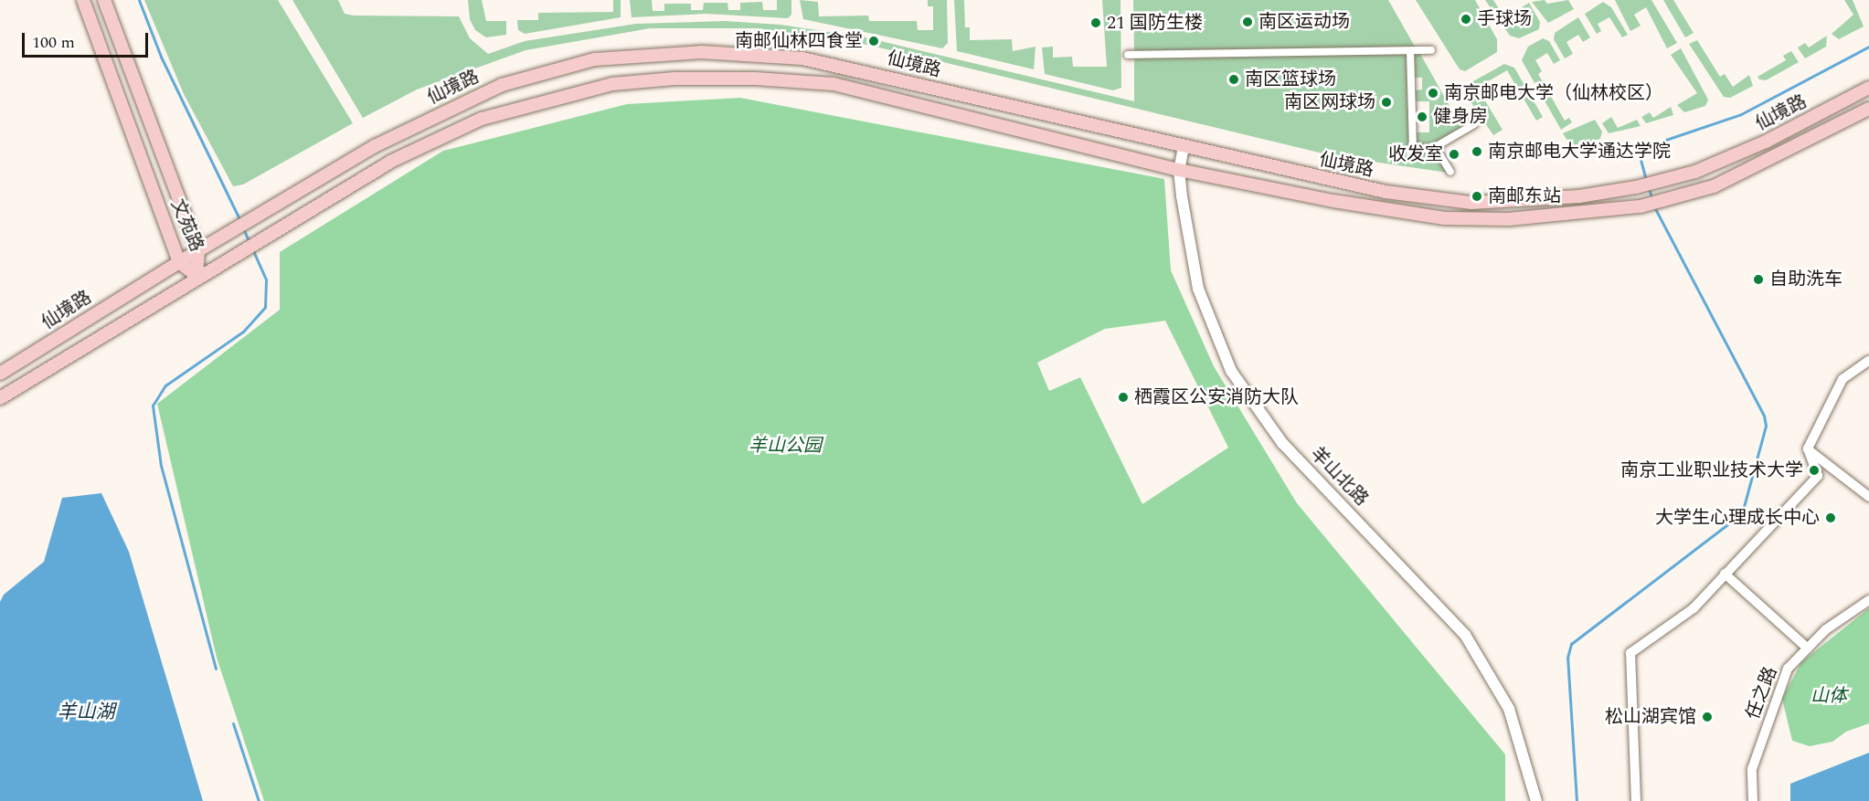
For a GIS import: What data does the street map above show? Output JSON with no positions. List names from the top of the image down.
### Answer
{
  "streets": {
    "main road": ["仙境路", "文苑路"],
    "street": ["羊山北路", "任之路"]
  },
  "crossings": [
    ["仙境路", "文苑路"],
    ["仙境路", "羊山北路"]
  ],
  "water": ["羊山湖"],
  "parks": ["羊山公园", "山体"],
  "places": [
    "手球场",
    "南区运动场",
    "21 国防生楼",
    "南邮仙林四食堂",
    "南区篮球场",
    "南京邮电大学（仙林校区）",
    "南区网球场",
    "健身房",
    "南京邮电大学通达学院",
    "收发室",
    "南邮东站",
    "自助洗车",
    "栖霞区公安消防大队",
    "南京工业职业技术大学",
    "大学生心理成长中心",
    "松山湖宾馆"
  ],
  "scale_bar": "100 m"
}
